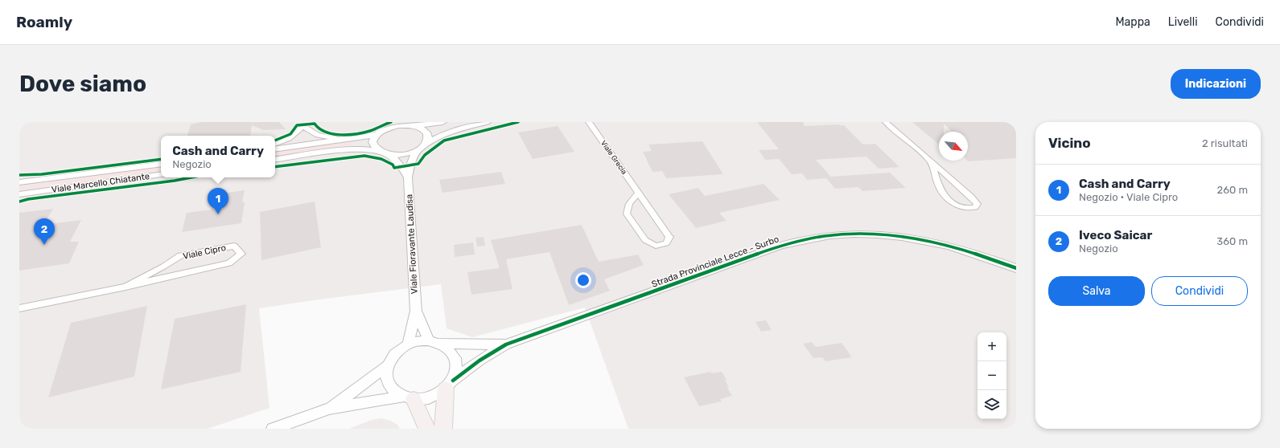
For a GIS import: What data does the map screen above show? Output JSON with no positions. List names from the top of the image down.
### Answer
{
  "streets": {
    "street": [
      "Viale Grecia",
      "Viale Marcello Chiatante",
      "Viale Fioravante Laudisa",
      "Viale Cipro",
      "Strada Provinciale Lecce - Surbo"
    ]
  },
  "crossings": [
    ["Viale Fioravante Laudisa", "Strada Provinciale Lecce - Surbo"]
  ],
  "north": "bottom right",
  "page": {
    "header": "Roamly",
    "nav": ["Mappa", "Livelli", "Condividi"],
    "buttons": [
      "Indicazioni",
      ["Salva", "Condividi"]
    ],
    "title": "Dove siamo",
    "heading": ["Vicino", "2 risultati"],
    "popup": ["Cash and Carry", "Negozio"],
    "list": [
      {
        "mark": "1",
        "name": "Cash and Carry",
        "note": "Negozio · Viale Cipro",
        "value": "260 m"
      },
      {
        "mark": "2",
        "name": "Iveco Saicar",
        "note": "Negozio",
        "value": "360 m"
      }
    ],
    "pins": ["1", "2"],
    "map_buttons": ["+", "−"]
  }
}
